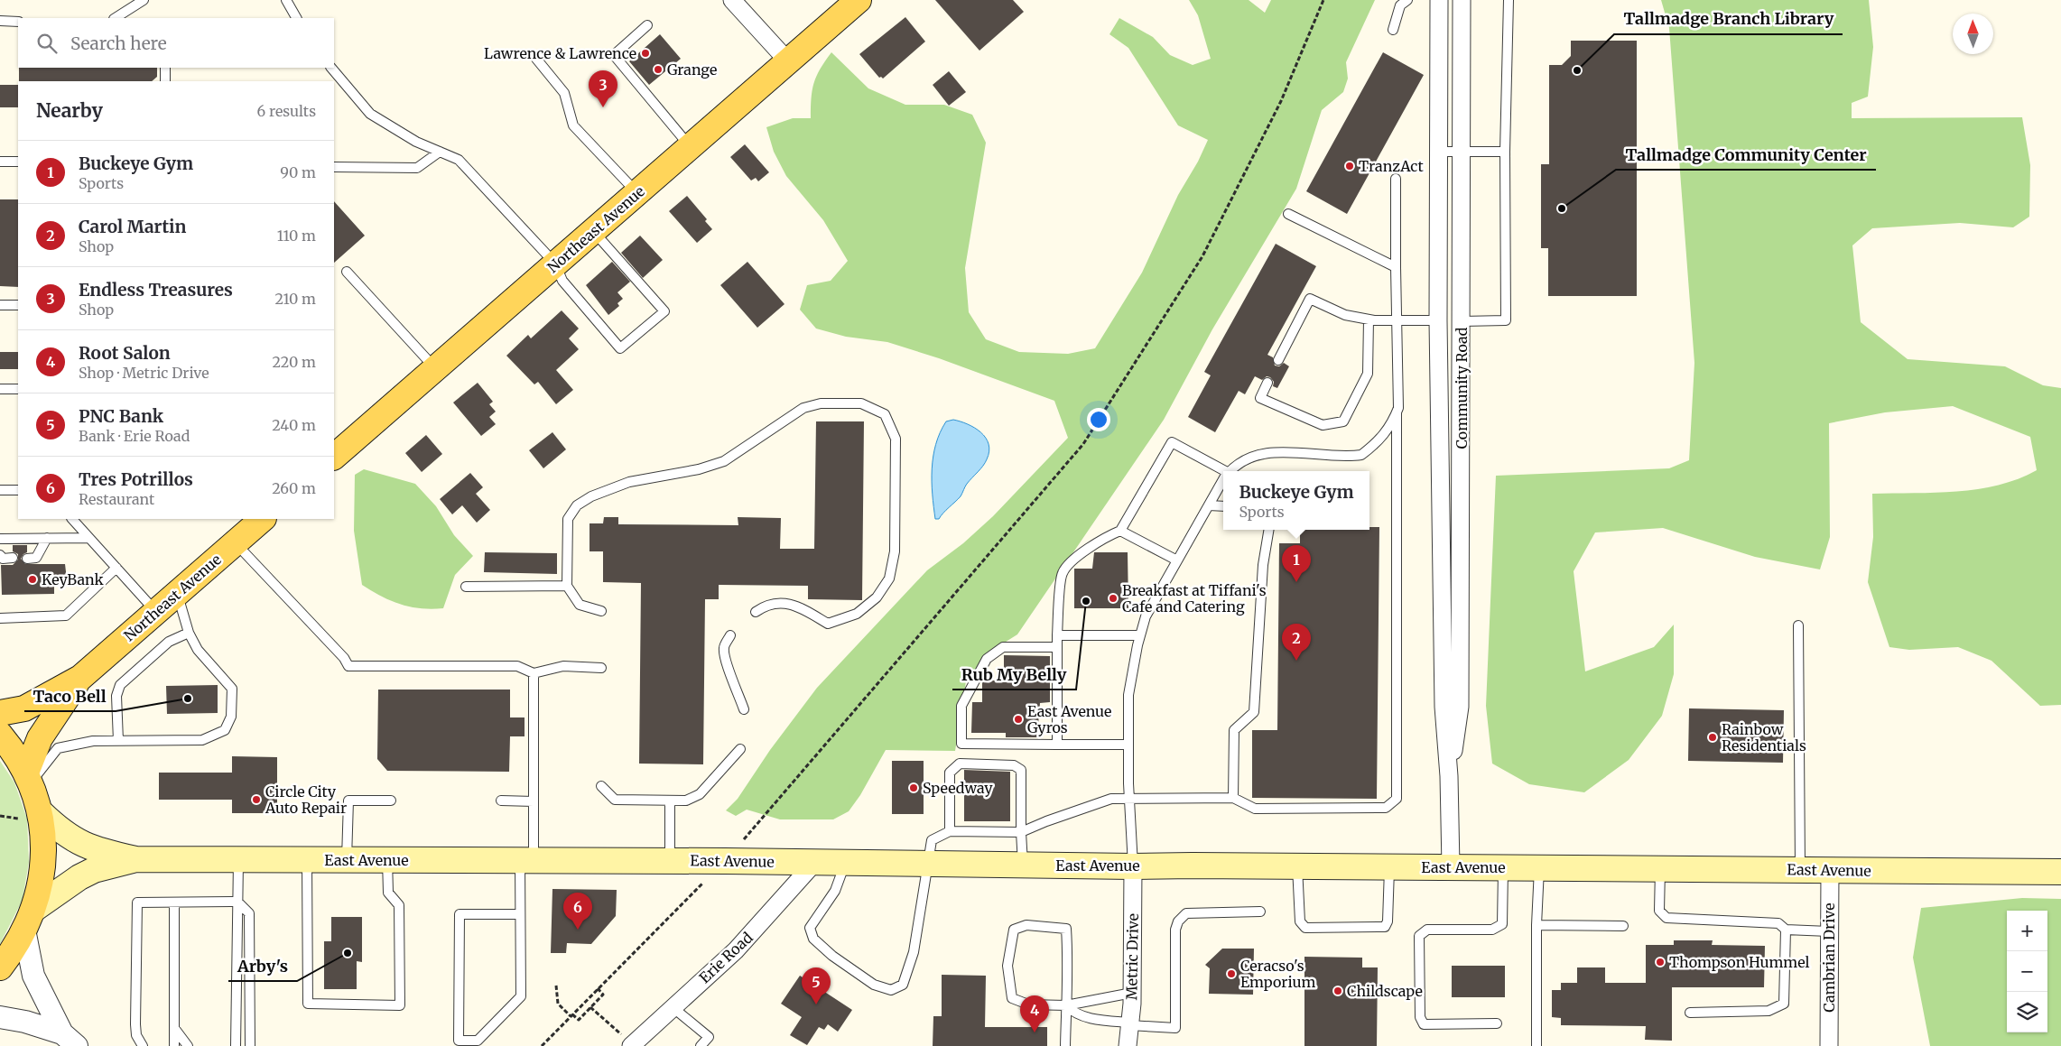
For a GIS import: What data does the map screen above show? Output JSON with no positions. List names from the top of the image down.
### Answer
{
  "streets": {
    "main road": ["Northeast Avenue", "East Avenue"],
    "street": [
      "Community Road",
      "Metric Drive",
      "Erie Road",
      "Cambrian Drive"
    ]
  },
  "crossings": [
    ["Community Road", "East Avenue"],
    ["East Avenue", "Metric Drive"],
    ["East Avenue", "Erie Road"],
    ["East Avenue", "Cambrian Drive"]
  ],
  "places": [
    "Lawrence & Lawrence",
    "Grange",
    "Tallmadge Branch Library",
    "TranzAct",
    "Tallmadge Community Center",
    "KeyBank",
    "Breakfast at Tiffani's Cafe and Catering",
    "Rub My Belly",
    "Taco Bell",
    "East Avenue Gyros",
    "Rainbow Residentials",
    "Speedway",
    "Circle City Auto Repair",
    "Arby's",
    "Thompson Hummel",
    "Ceracso's Emporium",
    "Childscape"
  ],
  "north": "top",
  "page": {
    "search": "Search here",
    "pins": [
      "3",
      "1",
      "2",
      "6",
      "5",
      "4"
    ],
    "heading": ["Nearby", "6 results"],
    "list": [
      {
        "mark": "1",
        "name": "Buckeye Gym",
        "note": "Sports",
        "value": "90 m"
      },
      {
        "mark": "2",
        "name": "Carol Martin",
        "note": "Shop",
        "value": "110 m"
      },
      {
        "mark": "3",
        "name": "Endless Treasures",
        "note": "Shop",
        "value": "210 m"
      },
      {
        "mark": "4",
        "name": "Root Salon",
        "note": "Shop · Metric Drive",
        "value": "220 m"
      },
      {
        "mark": "5",
        "name": "PNC Bank",
        "note": "Bank · Erie Road",
        "value": "240 m"
      },
      {
        "mark": "6",
        "name": "Tres Potrillos",
        "note": "Restaurant",
        "value": "260 m"
      }
    ],
    "popup": ["Buckeye Gym", "Sports"],
    "map_buttons": ["+", "−"]
  }
}
